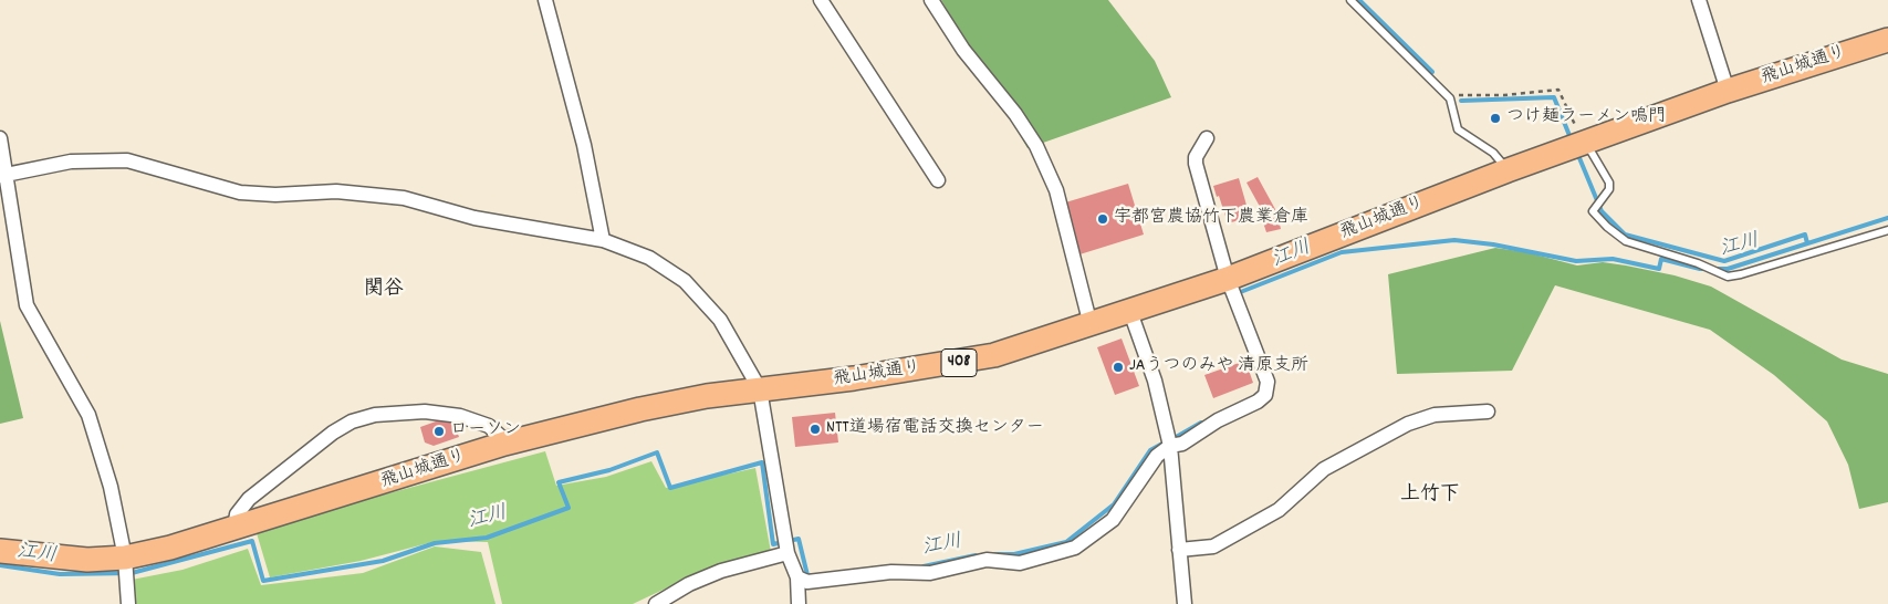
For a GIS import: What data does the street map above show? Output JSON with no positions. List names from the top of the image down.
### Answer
{
  "streets": {
    "highway": ["飛山城通り", "408"]
  },
  "districts": ["関谷", "上竹下"],
  "water": ["江川"],
  "places": [
    "つけ麺ラーメン鳴門",
    "宇都宮農協竹下農業倉庫",
    "JAうつのみや 清原支所",
    "NTT道場宿電話交換センター",
    "ローソン"
  ]
}
